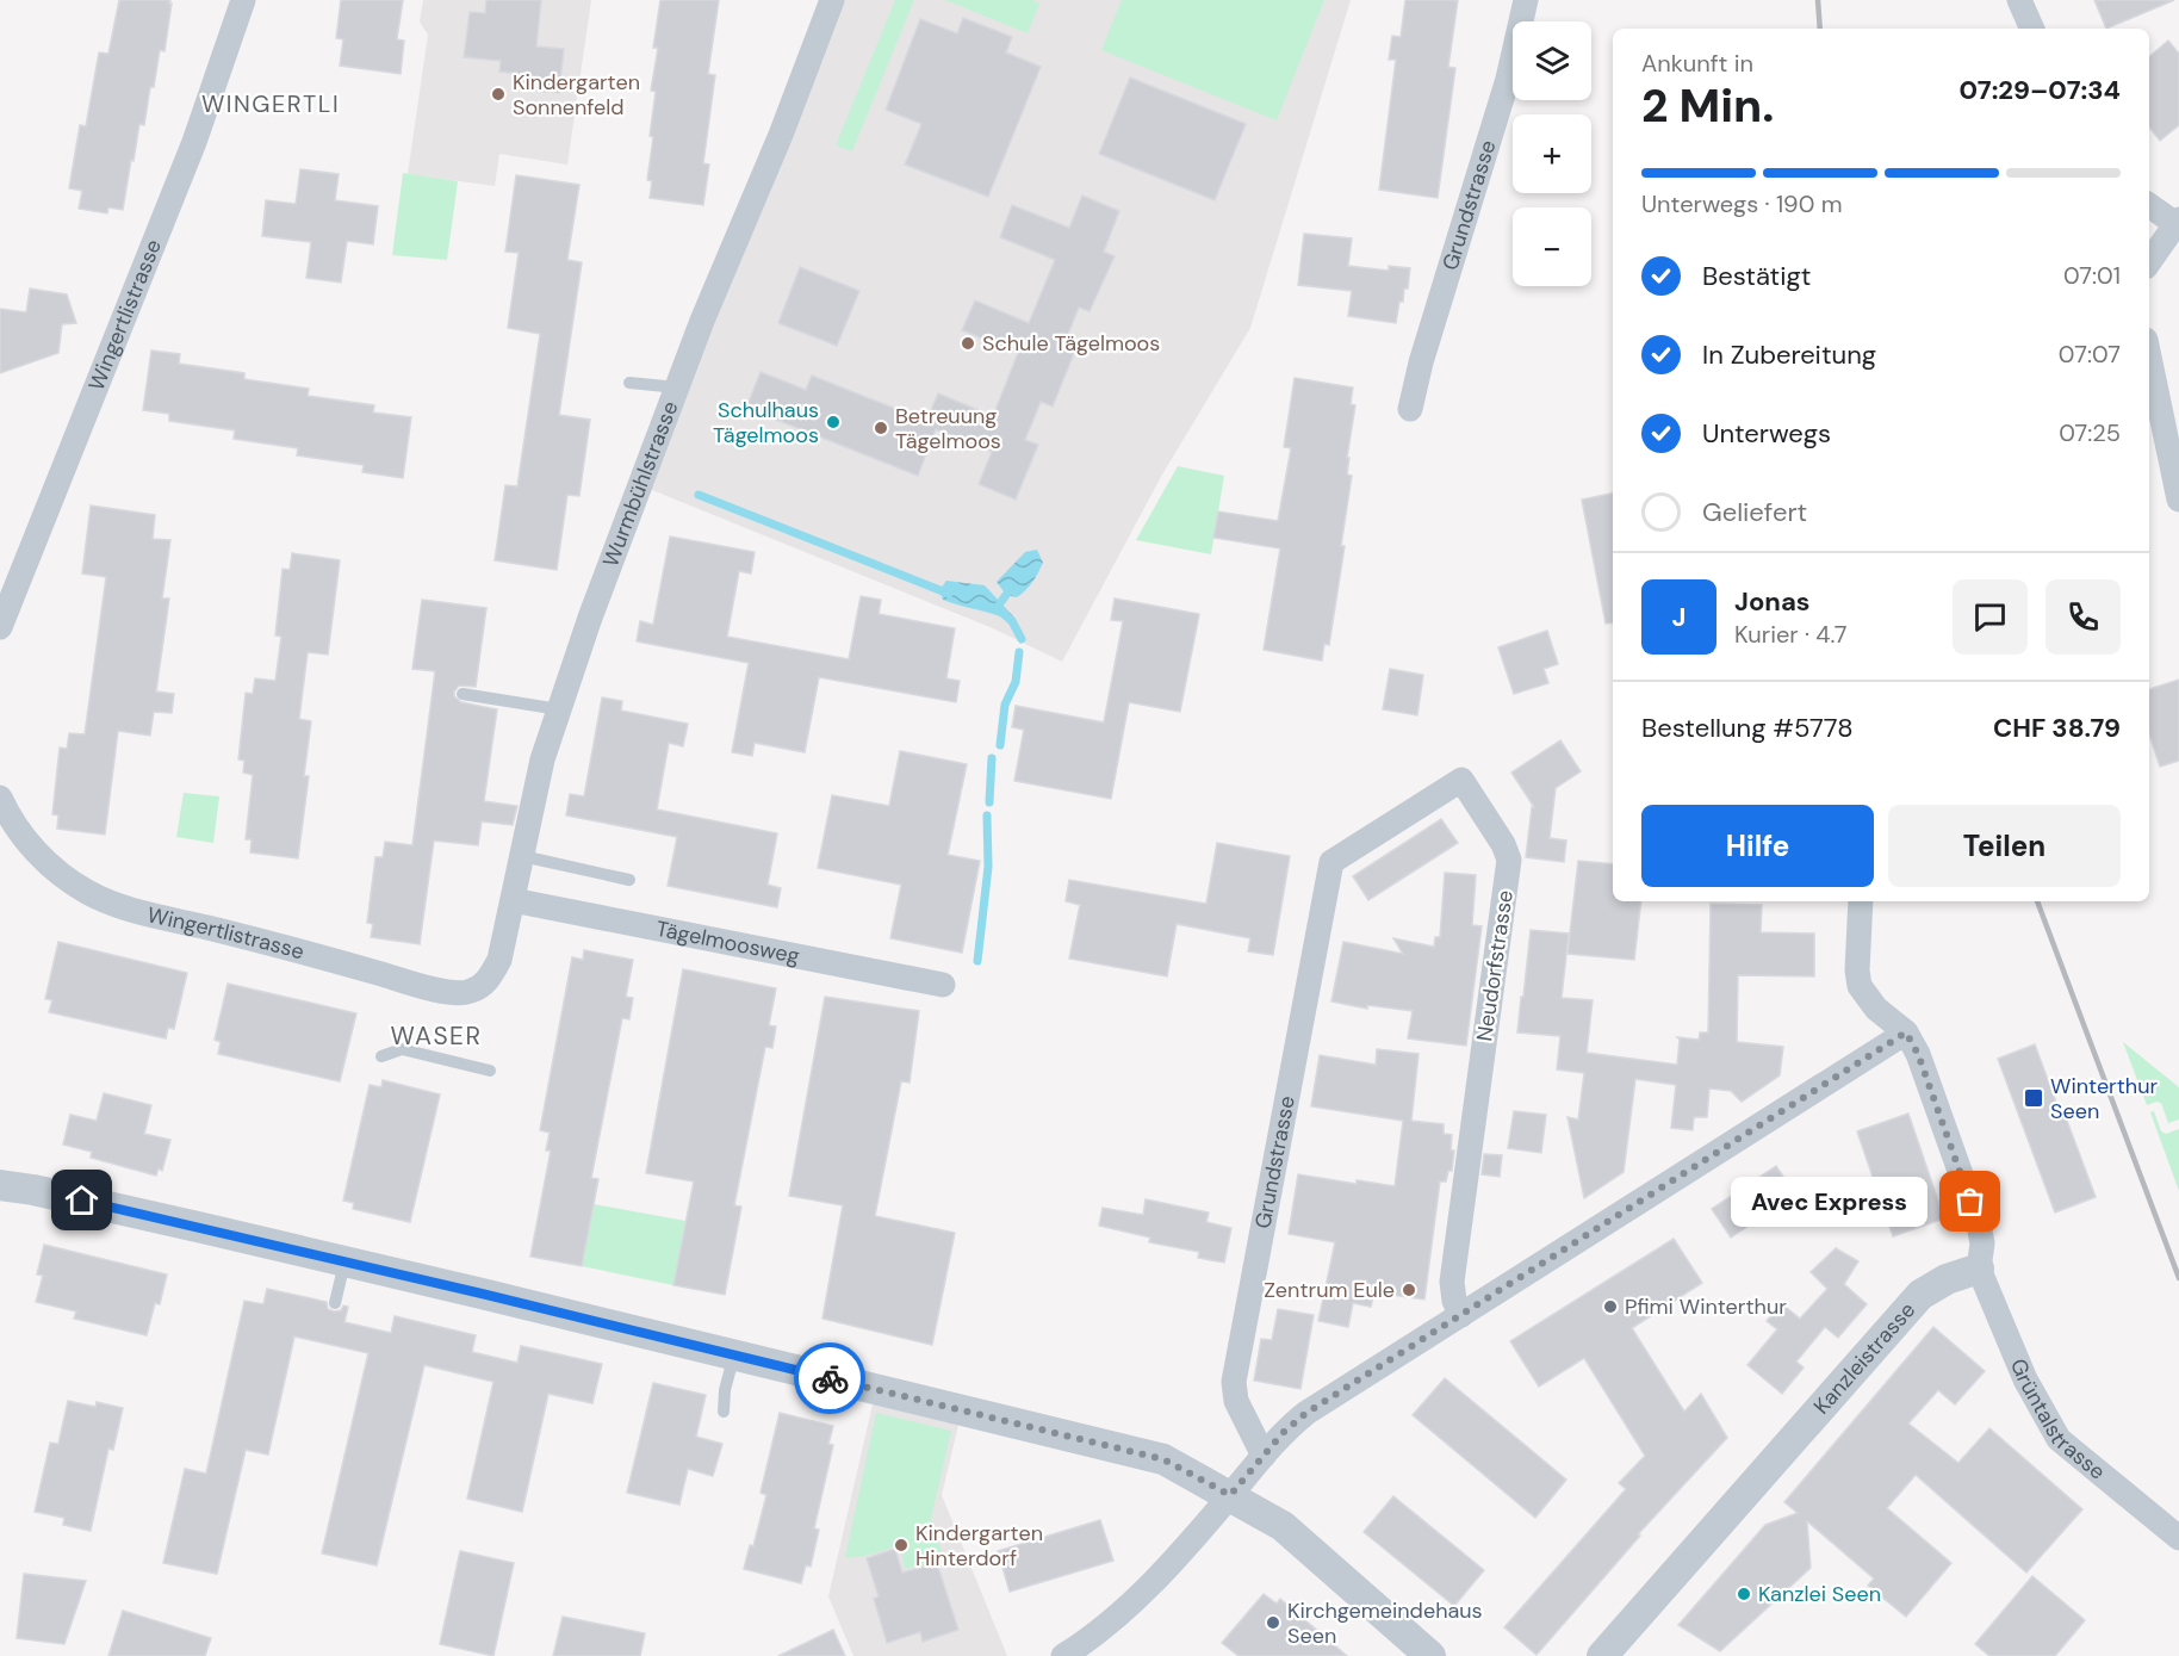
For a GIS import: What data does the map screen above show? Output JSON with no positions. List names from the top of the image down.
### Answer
{
  "streets": {
    "street": [
      "Grundstrasse",
      "Wingertlistrasse",
      "Wurmbühlstrasse",
      "Tägelmoosweg",
      "Neudorfstrasse",
      "Kanzleistrasse",
      "Grüntalstrasse"
    ]
  },
  "crossings": [
    ["Grundstrasse", "Neudorfstrasse"],
    ["Wingertlistrasse", "Wurmbühlstrasse"],
    ["Wurmbühlstrasse", "Tägelmoosweg"],
    ["Kanzleistrasse", "Grüntalstrasse"]
  ],
  "districts": ["WINGERTLI", "WASER"],
  "places": {
    "other": [
      "Kindergarten Sonnenfeld",
      "Schule Tägelmoos",
      "Schulhaus Tägelmoos",
      "Betreuung Tägelmoos",
      "Avec Express",
      "Zentrum Eule",
      "Pfimi Winterthur",
      "Kindergarten Hinterdorf",
      "Kanzlei Seen",
      "Kirchgemeindehaus Seen"
    ],
    "transit": ["Winterthur Seen"]
  },
  "page": {
    "map_buttons": ["+", "−"],
    "heading": ["2 Min.", "Ankunft in", "07:29–07:34"],
    "panel": [
      "Jonas",
      "Kurier · 4.7",
      "Bestellung #5778",
      "CHF 38.79"
    ],
    "bar": "Unterwegs · 190 m",
    "list": [
      ["Bestätigt", "07:01"],
      ["In Zubereitung", "07:07"],
      ["Unterwegs", "07:25"],
      "Geliefert"
    ],
    "round": "J",
    "buttons": ["Hilfe", "Teilen"],
    "bubble": "Avec Express"
  }
}
